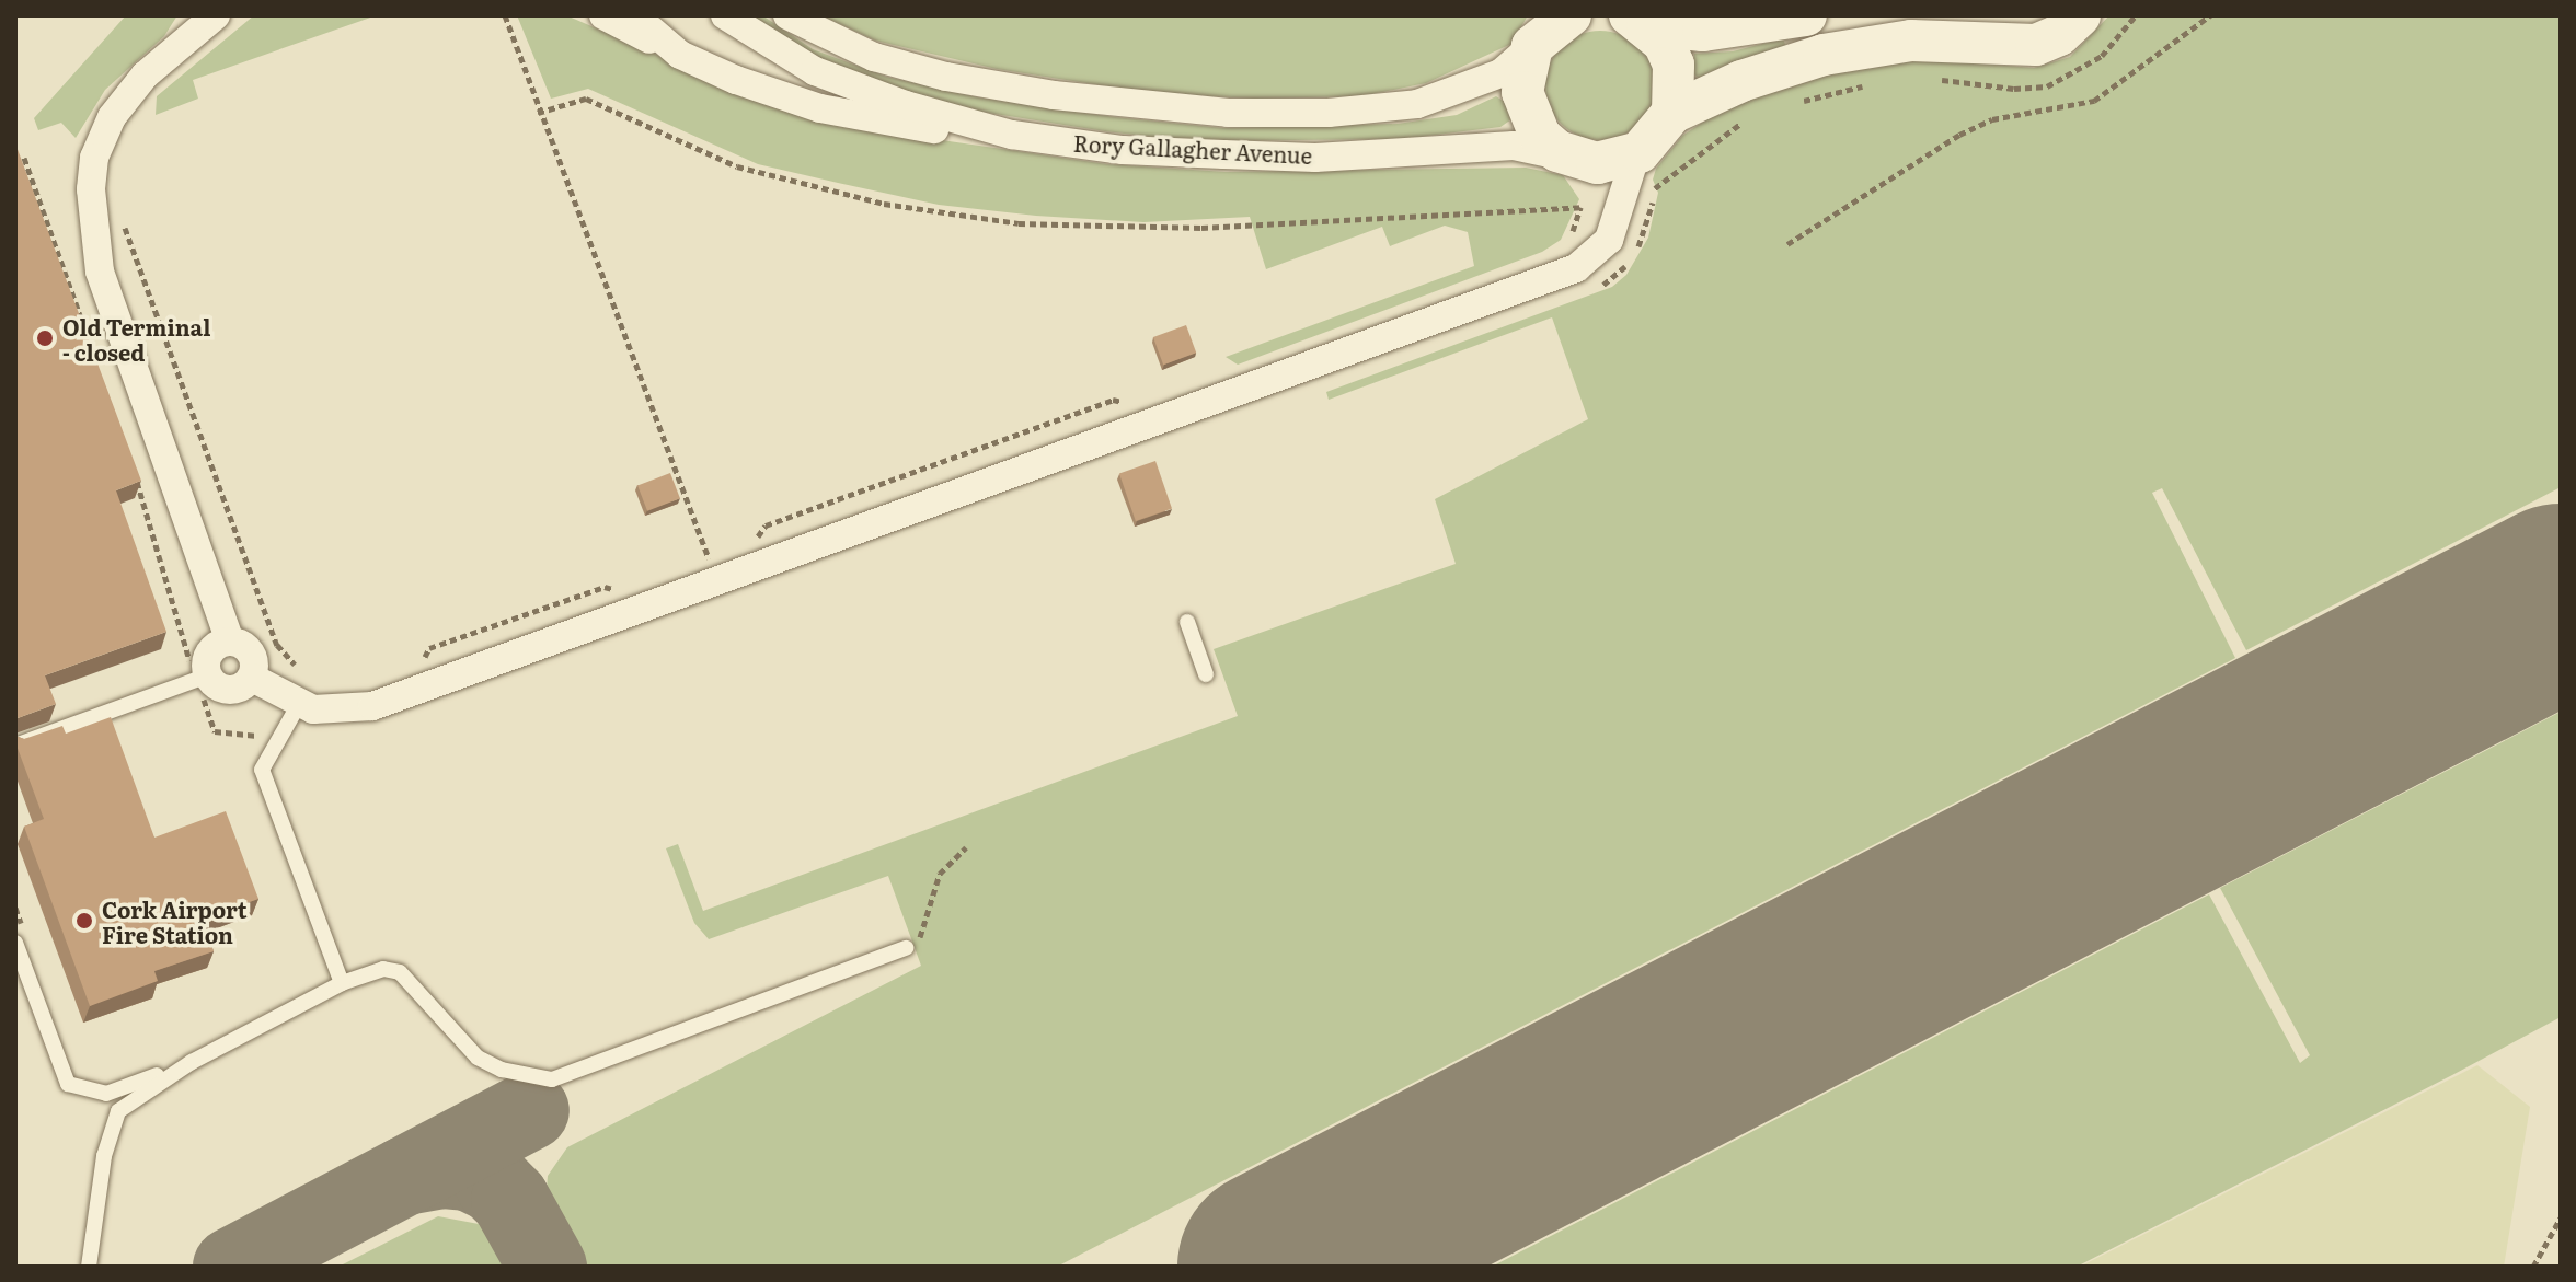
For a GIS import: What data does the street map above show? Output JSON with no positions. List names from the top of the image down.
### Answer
{
  "streets": {
    "street": ["Rory Gallagher Avenue"]
  },
  "places": ["Old Terminal - closed", "Cork Airport Fire Station"]
}
